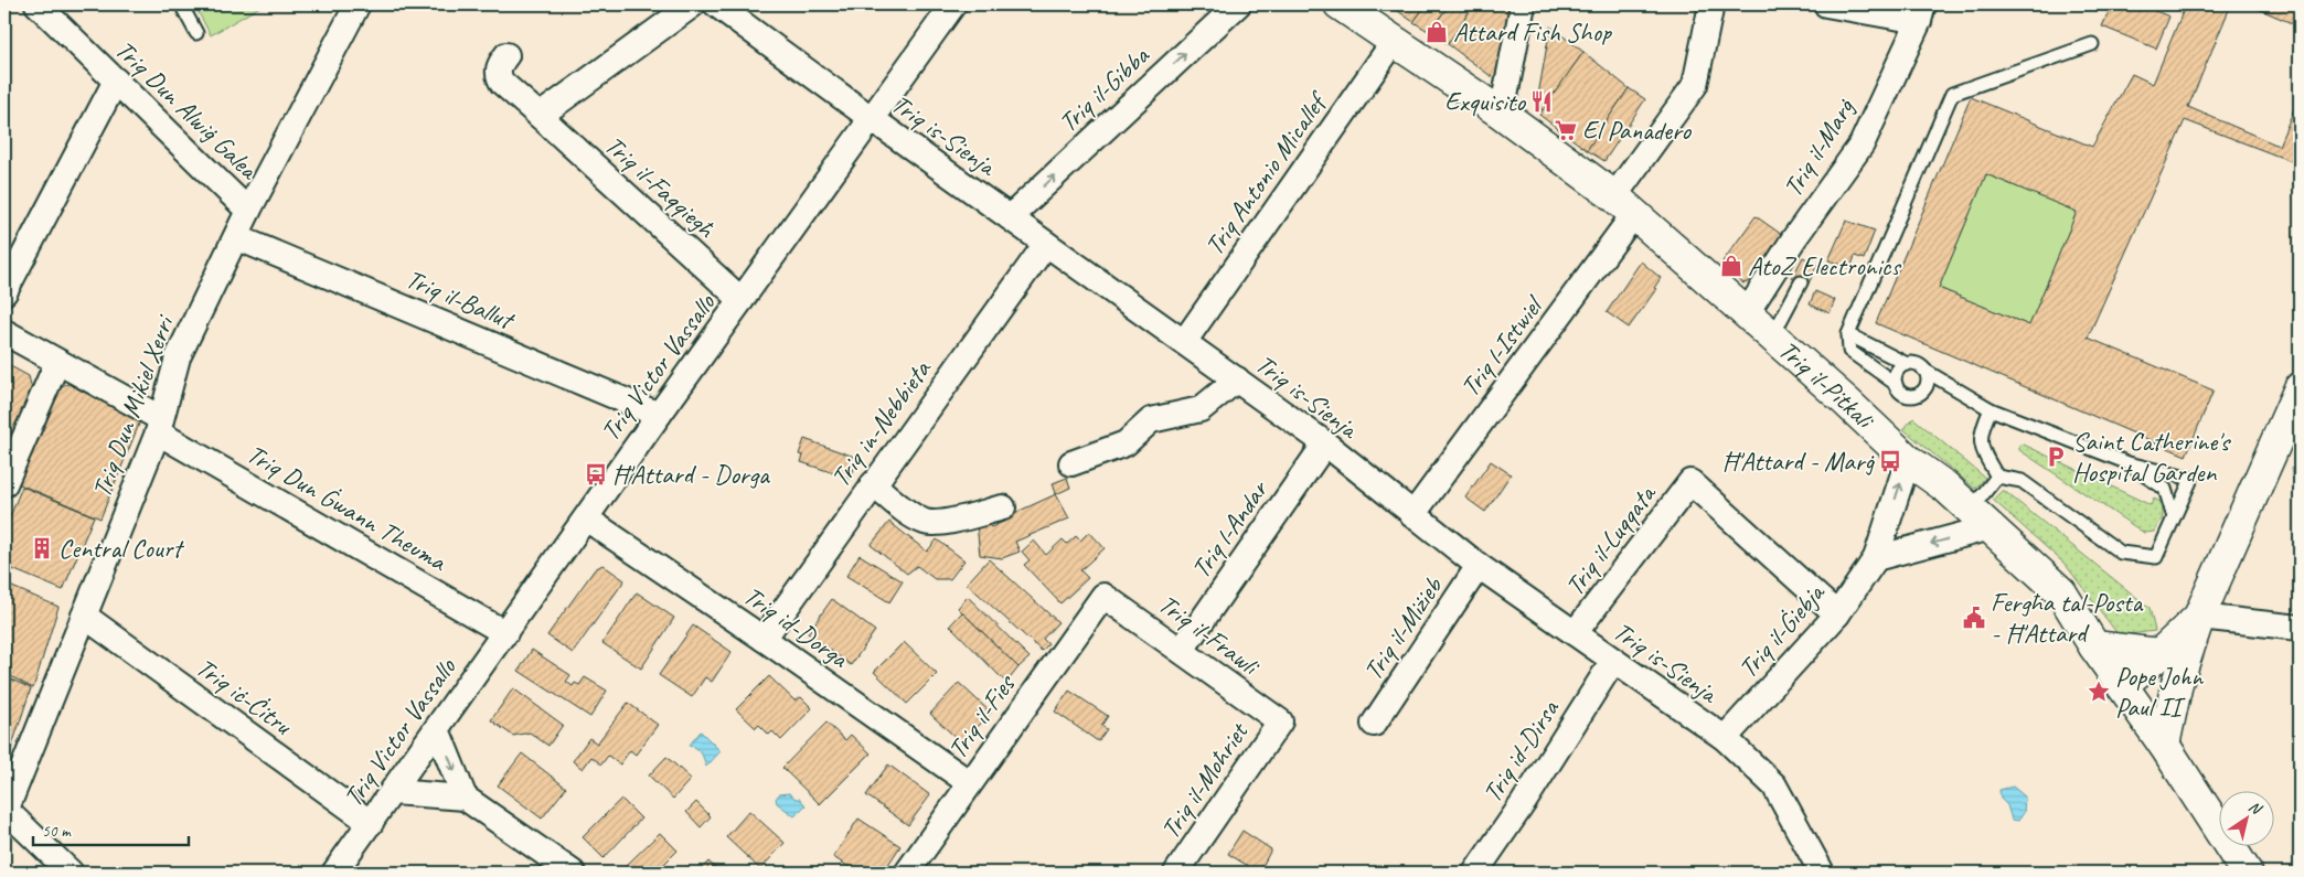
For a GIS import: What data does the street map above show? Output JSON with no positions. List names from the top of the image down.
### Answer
{
  "streets": {
    "street": [
      "Triq il-Gibba",
      "Triq Dun Alwiġ Galea",
      "Triq is-Sienja",
      "Triq il-Marġ",
      "Triq Antonio Micallef",
      "Triq il-Faqqiegħ",
      "Triq il-Ballut",
      "Triq l-Istwiel",
      "Triq Victor Vassallo",
      "Triq il-Pitkali",
      "Triq Dun Mikiel Xerri",
      "Triq in-Nebbieta",
      "Triq Dun Ġwann Theuma",
      "Triq l-Andar",
      "Triq il-Luqqata",
      "Triq id-Dorga",
      "Triq il-Miżieb",
      "Triq il-Ġiebja",
      "Triq il-Frawli",
      "Triq iċ-Ċitru",
      "Triq il-Fies",
      "Triq id-Dirsa",
      "Triq il-Moħriet"
    ]
  },
  "crossings": [
    ["Triq il-Gibba", "Triq is-Sienja"],
    ["Triq Dun Alwiġ Galea", "Triq Dun Mikiel Xerri"],
    ["Triq is-Sienja", "Triq Antonio Micallef"],
    ["Triq is-Sienja", "Triq l-Istwiel"],
    ["Triq is-Sienja", "Triq Victor Vassallo"],
    ["Triq is-Sienja", "Triq in-Nebbieta"],
    ["Triq is-Sienja", "Triq l-Andar"],
    ["Triq is-Sienja", "Triq il-Luqqata"],
    ["Triq is-Sienja", "Triq il-Miżieb"],
    ["Triq is-Sienja", "Triq il-Ġiebja"],
    ["Triq is-Sienja", "Triq id-Dirsa"],
    ["Triq il-Marġ", "Triq il-Pitkali"],
    ["Triq Antonio Micallef", "Triq il-Pitkali"],
    ["Triq il-Faqqiegħ", "Triq Victor Vassallo"],
    ["Triq il-Ballut", "Triq Victor Vassallo"],
    ["Triq il-Ballut", "Triq Dun Mikiel Xerri"],
    ["Triq l-Istwiel", "Triq il-Pitkali"],
    ["Triq Victor Vassallo", "Triq Dun Ġwann Theuma"],
    ["Triq Victor Vassallo", "Triq id-Dorga"],
    ["Triq Victor Vassallo", "Triq iċ-Ċitru"],
    ["Triq il-Pitkali", "Triq il-Ġiebja"],
    ["Triq Dun Mikiel Xerri", "Triq Dun Ġwann Theuma"],
    ["Triq Dun Mikiel Xerri", "Triq iċ-Ċitru"],
    ["Triq in-Nebbieta", "Triq id-Dorga"],
    ["Triq l-Andar", "Triq il-Frawli"],
    ["Triq il-Luqqata", "Triq il-Ġiebja"],
    ["Triq id-Dorga", "Triq il-Fies"],
    ["Triq il-Frawli", "Triq il-Fies"],
    ["Triq il-Frawli", "Triq il-Moħriet"]
  ],
  "one_way": ["Triq il-Gibba"],
  "places": {
    "shop": ["Attard Fish Shop", "AtoZ Electronics"],
    "restaurant": ["Exquisito"],
    "supermarket": ["El Panadero"],
    "parking": ["Saint Catherine's Hospital Garden"],
    "bus stop": ["Ħ'Attard - Marġ", "Ħ'Attard - Dorga"],
    "building": ["Central Court"],
    "public building": ["Fergħa tal-Posta - Ħ'Attard"],
    "place": ["Pope John Paul II"]
  },
  "scale_bar": "50 m",
  "north": "top right"
}
